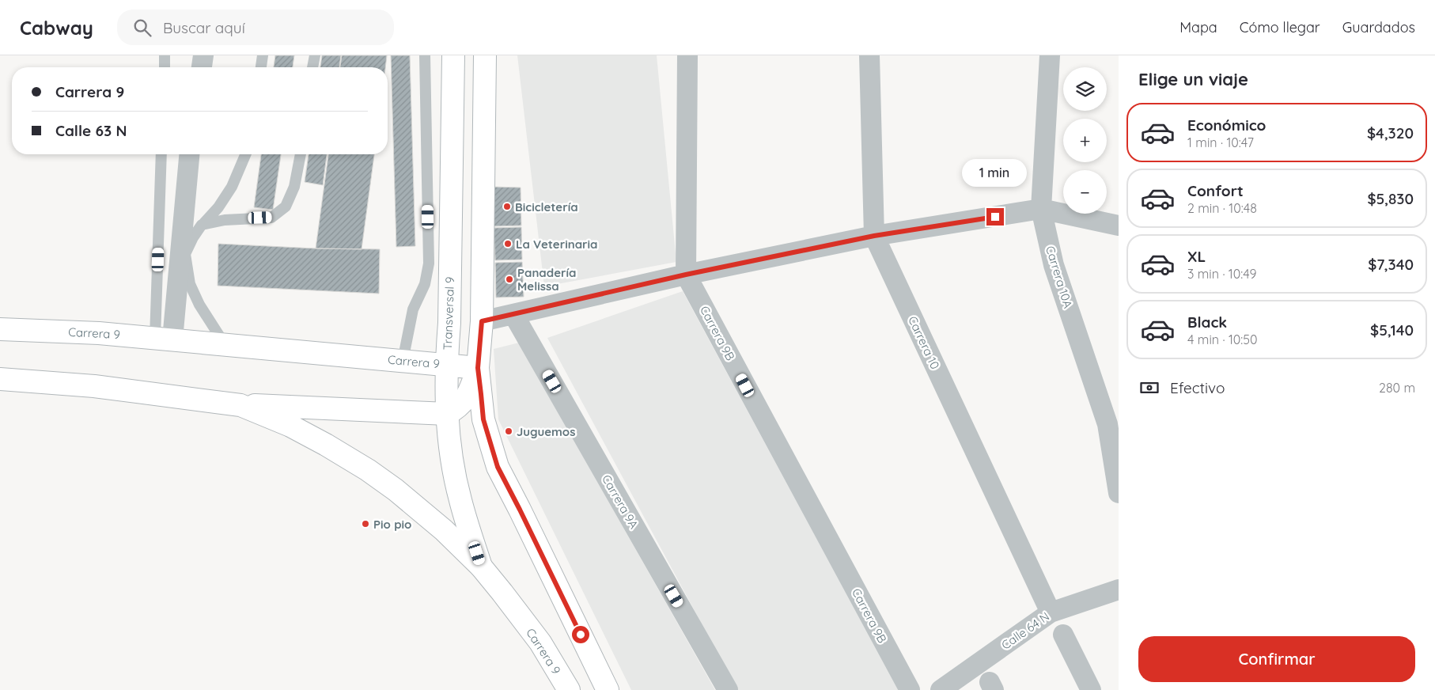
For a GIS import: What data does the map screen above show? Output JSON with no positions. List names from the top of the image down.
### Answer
{
  "streets": {
    "main road": ["Transversal 9", "Carrera 9"],
    "street": [
      "Carrera 10A",
      "Carrera 9B",
      "Carrera 10",
      "Carrera 9A",
      "Calle 64 N"
    ]
  },
  "crossings": [
    ["Transversal 9", "Carrera 9"],
    ["Carrera 10", "Calle 64 N"]
  ],
  "places": [
    "Bicicletería",
    "La Veterinaria",
    "Panadería Melissa",
    "Juguemos",
    "Pio pio"
  ],
  "page": {
    "header": "Cabway",
    "search": "Buscar aquí",
    "nav": ["Mapa", "Cómo llegar", "Guardados"],
    "heading": "Elige un viaje",
    "map_buttons": ["+", "−"],
    "banner": ["Carrera 9", "Calle 63 N"],
    "list": [
      {
        "name": "Económico",
        "note": "1 min · 10:47",
        "value": "$4,320"
      },
      {
        "name": "Confort",
        "note": "2 min · 10:48",
        "value": "$5,830"
      },
      {
        "name": "XL",
        "note": "3 min · 10:49",
        "value": "$7,340"
      },
      {
        "name": "Black",
        "note": "4 min · 10:50",
        "value": "$5,140"
      }
    ],
    "bubble": "1 min",
    "pay": ["Efectivo", "280 m"],
    "buttons": "Confirmar"
  }
}
